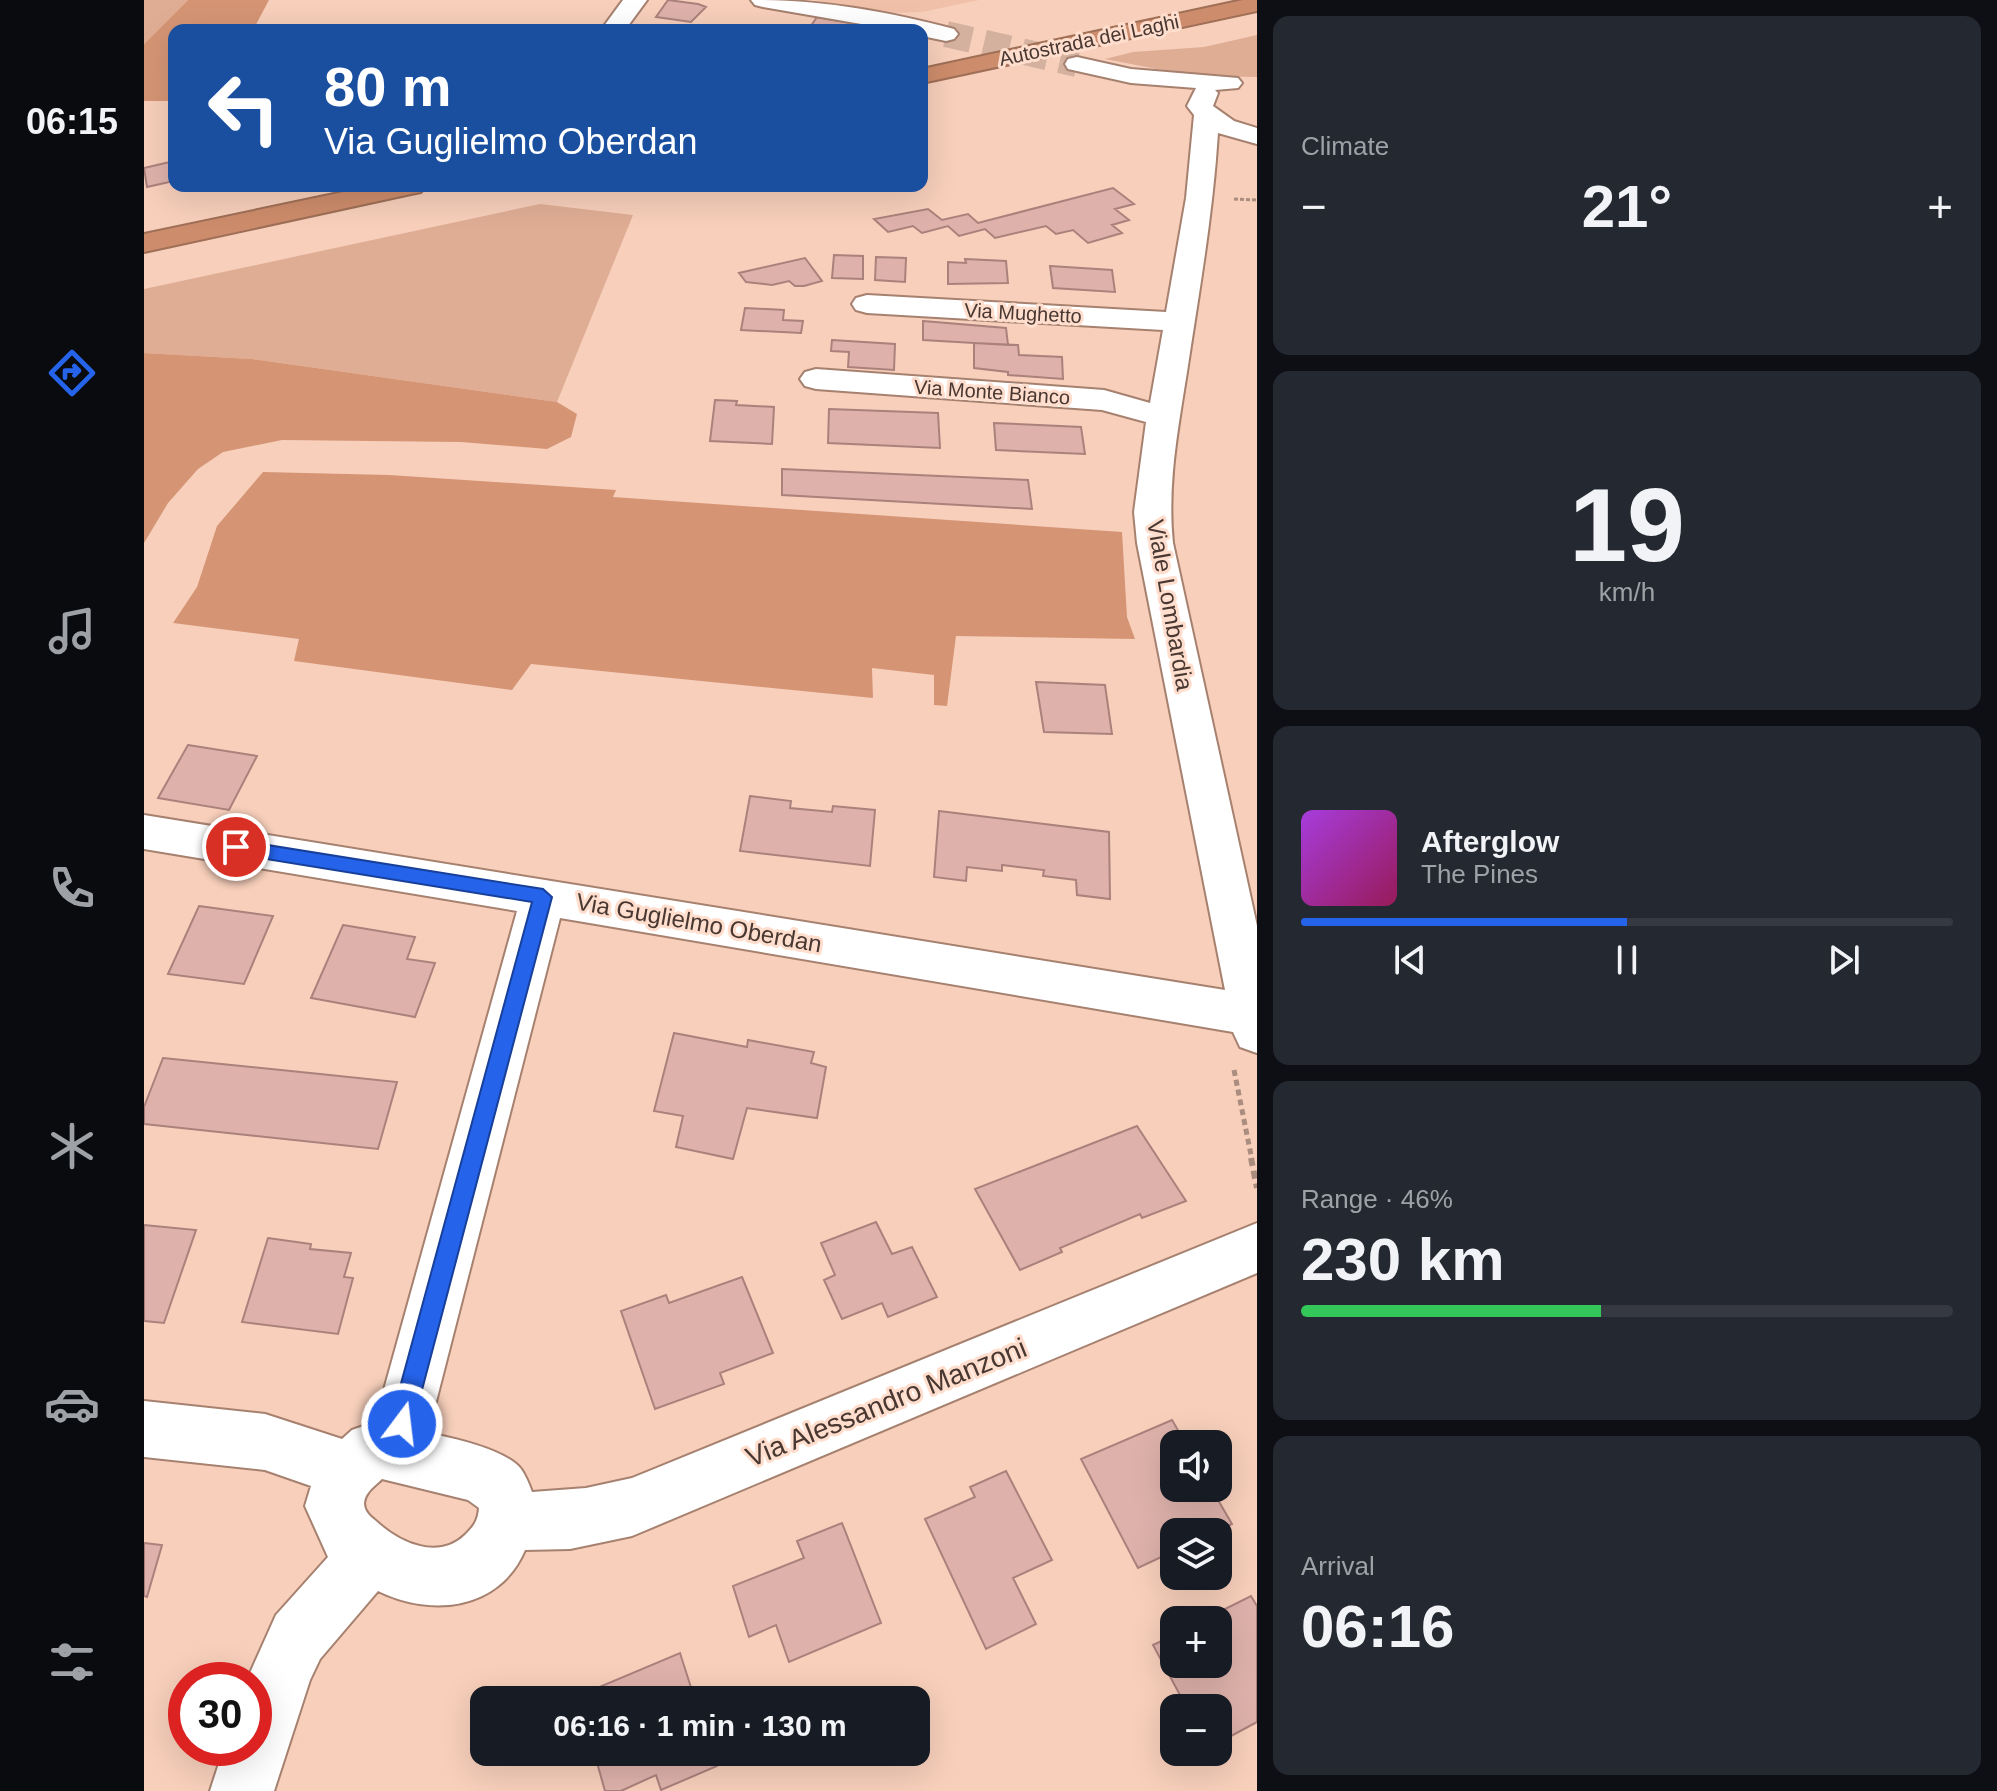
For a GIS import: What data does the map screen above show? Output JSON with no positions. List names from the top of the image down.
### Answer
{
  "streets": {
    "highway": ["Autostrada dei Laghi"],
    "street": [
      "Via Mughetto",
      "Via Monte Bianco",
      "Viale Lombardia",
      "Via Guglielmo Oberdan",
      "Via Alessandro Manzoni"
    ]
  },
  "crossings": [
    ["Via Mughetto", "Viale Lombardia"],
    ["Via Monte Bianco", "Viale Lombardia"],
    ["Viale Lombardia", "Via Guglielmo Oberdan"]
  ],
  "page": {
    "tabs": "06:15",
    "tile": [
      "Climate",
      ["19", "km/h"],
      ["Range · 46%", "230 km"],
      ["Arrival", "06:16"]
    ],
    "turn": ["80 m", "Via Guglielmo Oberdan"],
    "heat": ["−", "21°", "+"],
    "song": ["Afterglow", "The Pines"],
    "map_buttons": ["+", "−"],
    "limit": "30",
    "trip": "06:16 · 1 min · 130 m"
  }
}
